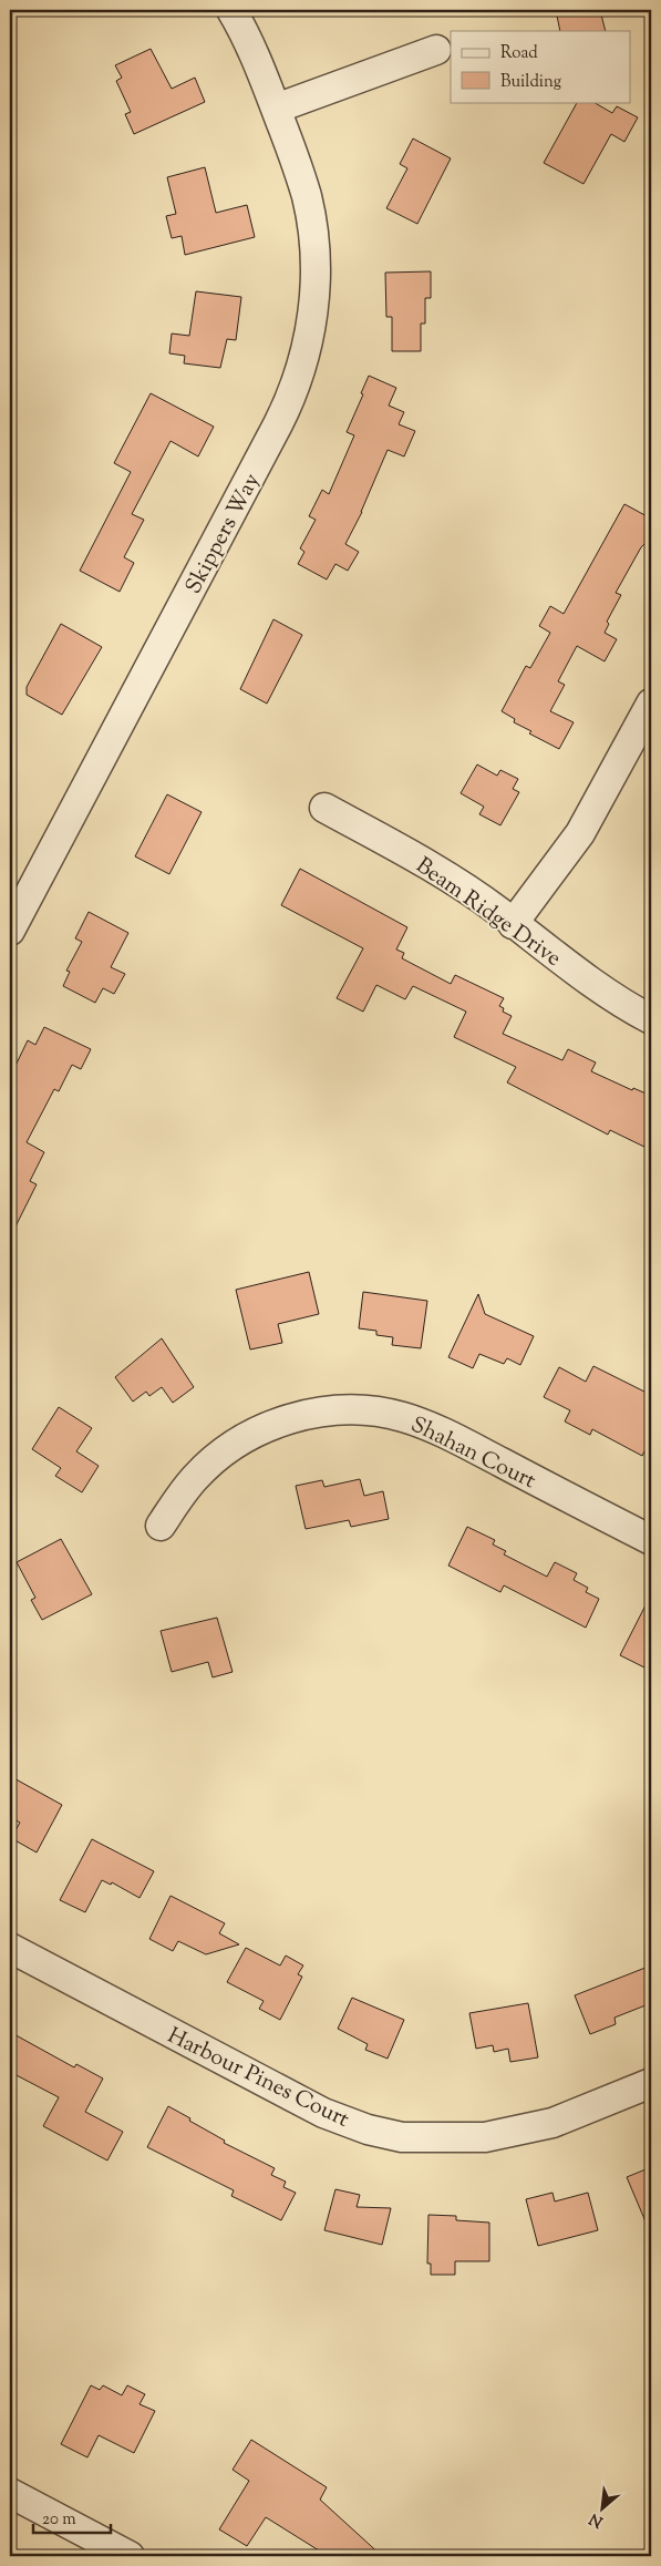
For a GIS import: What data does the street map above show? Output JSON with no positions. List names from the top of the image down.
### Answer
{
  "streets": {
    "street": [
      "Skippers Way",
      "Beam Ridge Drive",
      "Shahan Court",
      "Harbour Pines Court"
    ]
  },
  "legend": ["Road", "Building"],
  "scale_bar": "20 m",
  "north": "bottom left"
}
